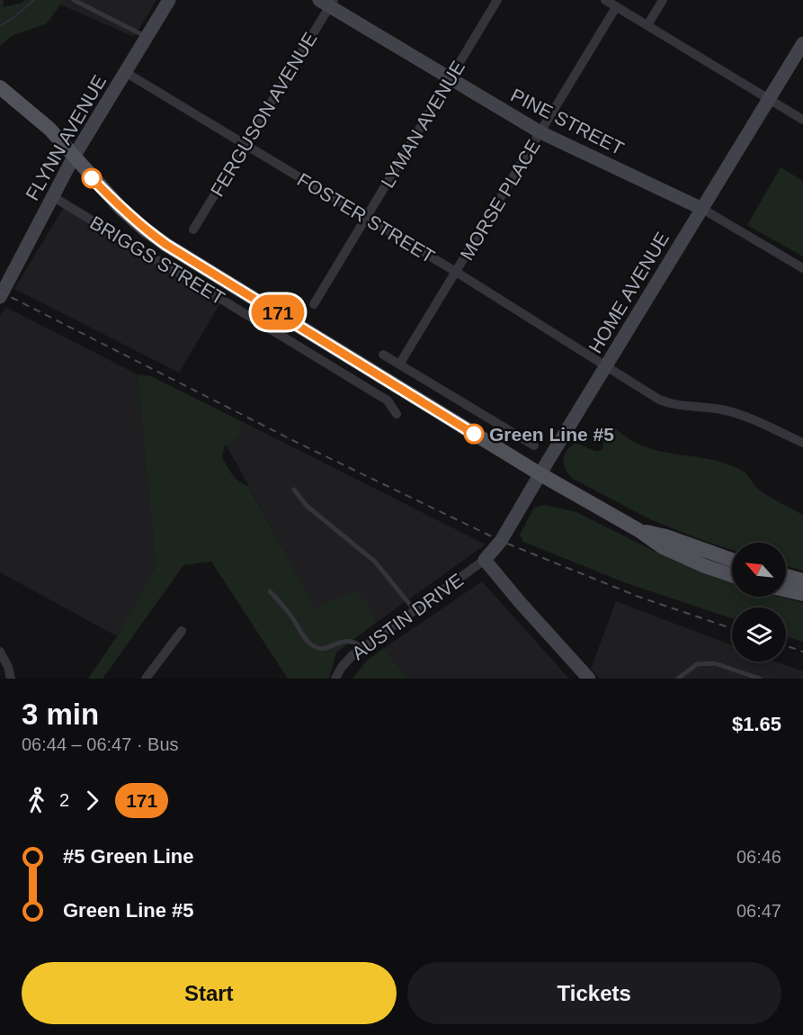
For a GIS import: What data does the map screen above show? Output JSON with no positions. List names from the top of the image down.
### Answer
{
  "streets": {
    "main road": ["PINE STREET", "FLYNN AVENUE", "HOME AVENUE"],
    "street": [
      "FERGUSON AVENUE",
      "LYMAN AVENUE",
      "MORSE PLACE",
      "FOSTER STREET",
      "BRIGGS STREET",
      "AUSTIN DRIVE"
    ]
  },
  "crossings": [
    ["FERGUSON AVENUE", "PINE STREET"],
    ["FERGUSON AVENUE", "FOSTER STREET"],
    ["PINE STREET", "LYMAN AVENUE"],
    ["PINE STREET", "MORSE PLACE"],
    ["PINE STREET", "HOME AVENUE"],
    ["LYMAN AVENUE", "FOSTER STREET"],
    ["FLYNN AVENUE", "FOSTER STREET"],
    ["FLYNN AVENUE", "BRIGGS STREET"],
    ["MORSE PLACE", "FOSTER STREET"],
    ["FOSTER STREET", "HOME AVENUE"],
    ["HOME AVENUE", "AUSTIN DRIVE"]
  ],
  "places": ["Green Line #5"],
  "lines": ["bus line 171"],
  "north": "top left",
  "page": {
    "on_map": "171",
    "heading": ["3 min", "06:44 – 06:47 · Bus", "$1.65"],
    "legs": ["2", "171"],
    "list": [
      {
        "name": "#5 Green Line",
        "value": "06:46"
      },
      {
        "name": "Green Line #5",
        "value": "06:47"
      }
    ],
    "buttons": ["Start", "Tickets"]
  }
}
